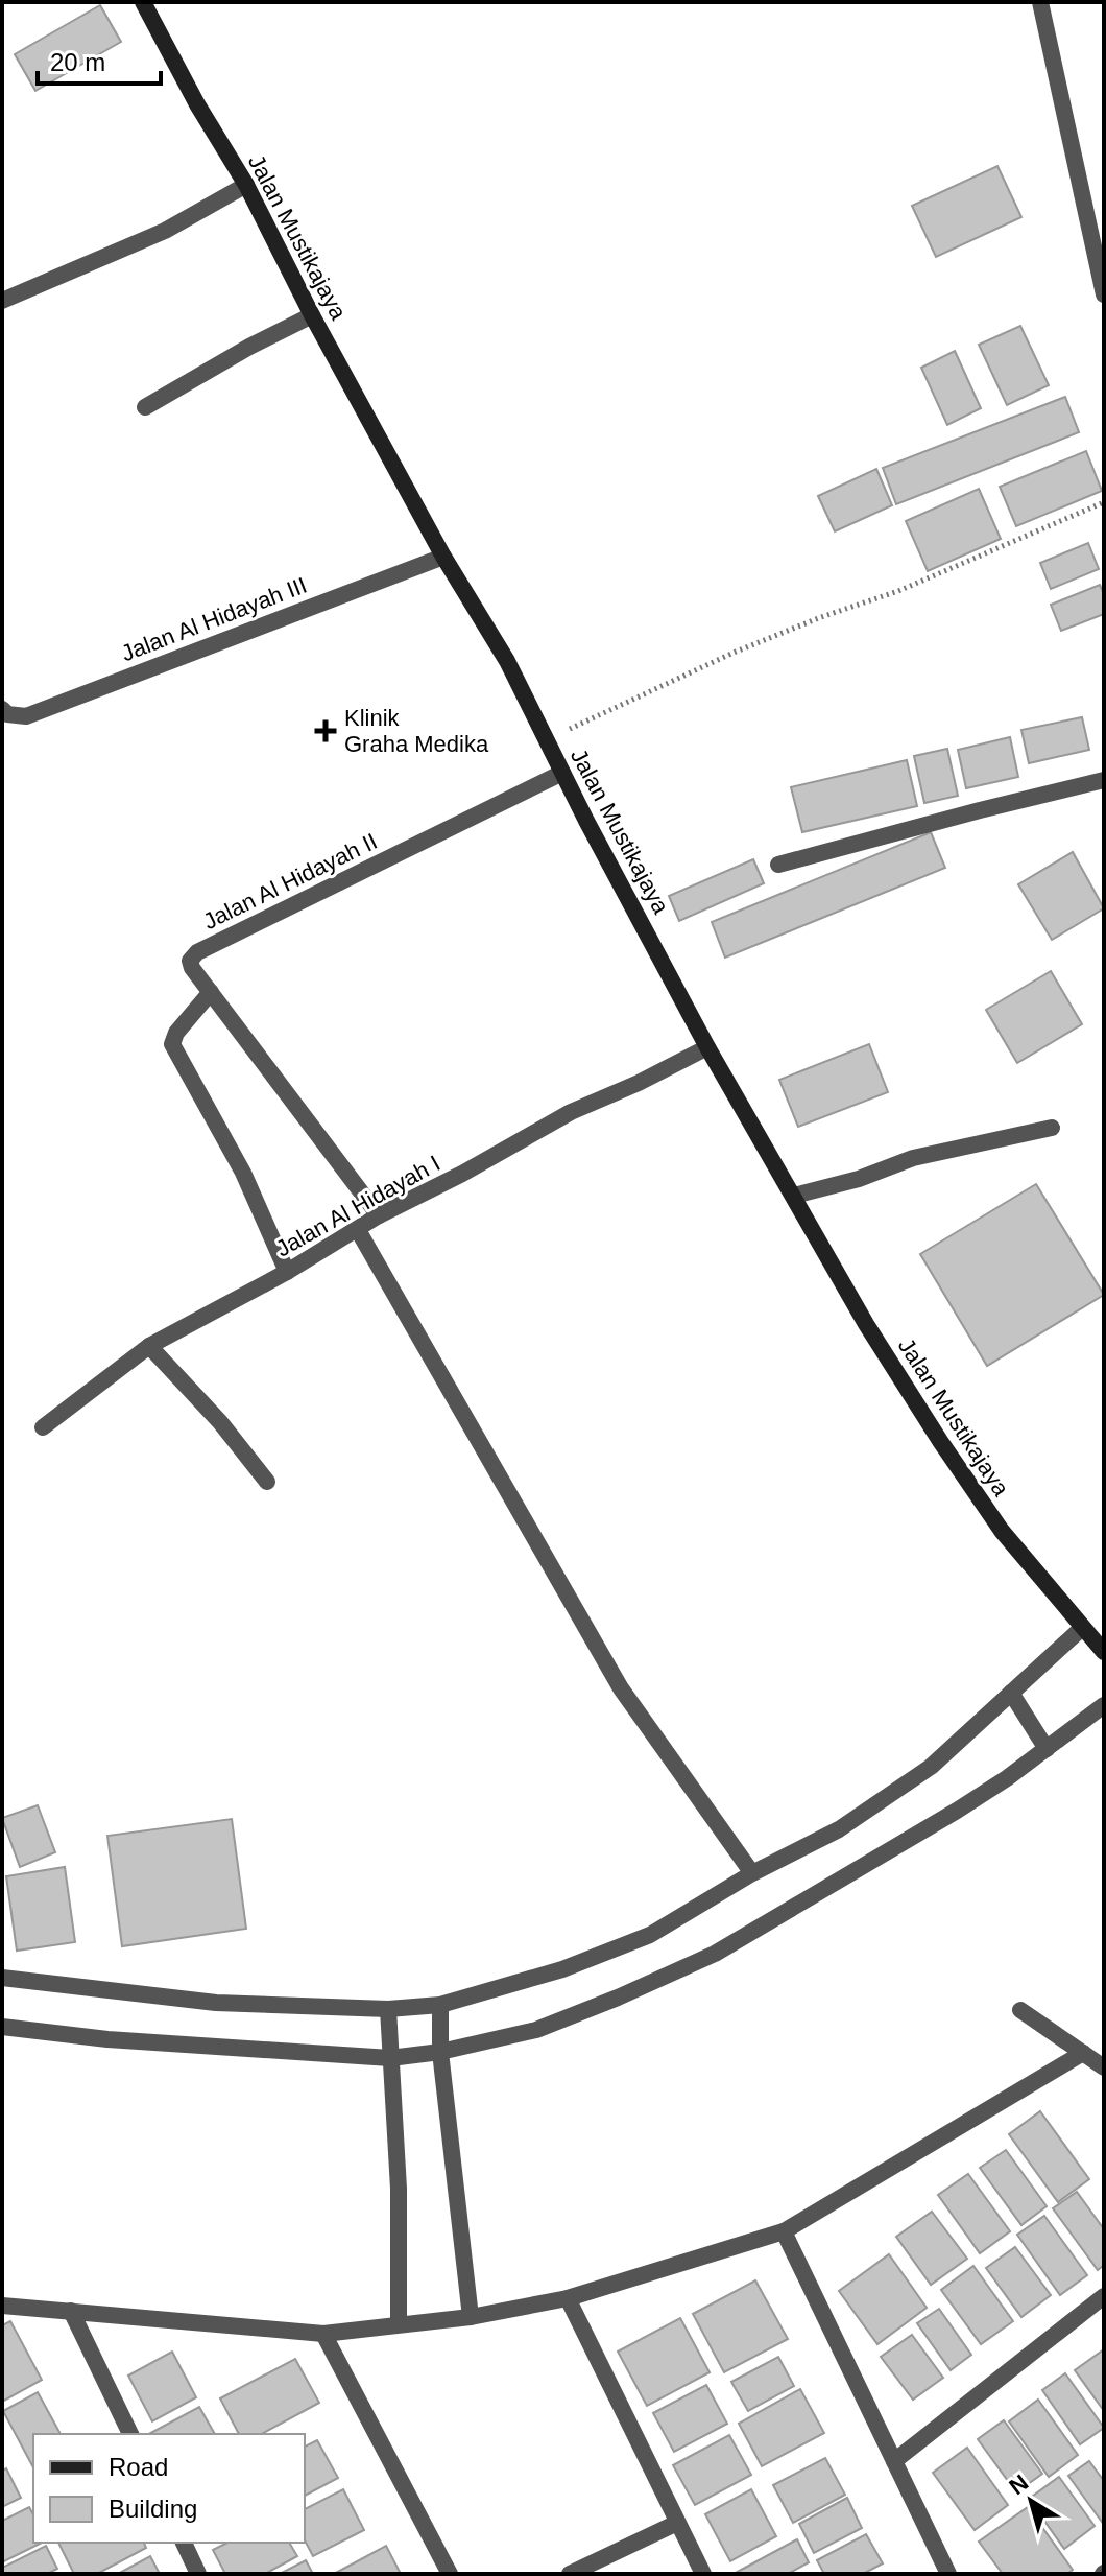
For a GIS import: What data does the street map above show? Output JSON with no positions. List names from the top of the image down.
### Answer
{
  "streets": {
    "main road": ["Jalan Mustikajaya"],
    "street": ["Jalan Al Hidayah III", "Jalan Al Hidayah II", "Jalan Al Hidayah I"]
  },
  "crossings": [
    ["Jalan Mustikajaya", "Jalan Al Hidayah III"],
    ["Jalan Mustikajaya", "Jalan Al Hidayah II"],
    ["Jalan Mustikajaya", "Jalan Al Hidayah I"],
    ["Jalan Al Hidayah II", "Jalan Al Hidayah I"]
  ],
  "places": {
    "health": ["Klinik Graha Medika"]
  },
  "legend": ["Road", "Building"],
  "scale_bar": "20 m",
  "north": "top left"
}
